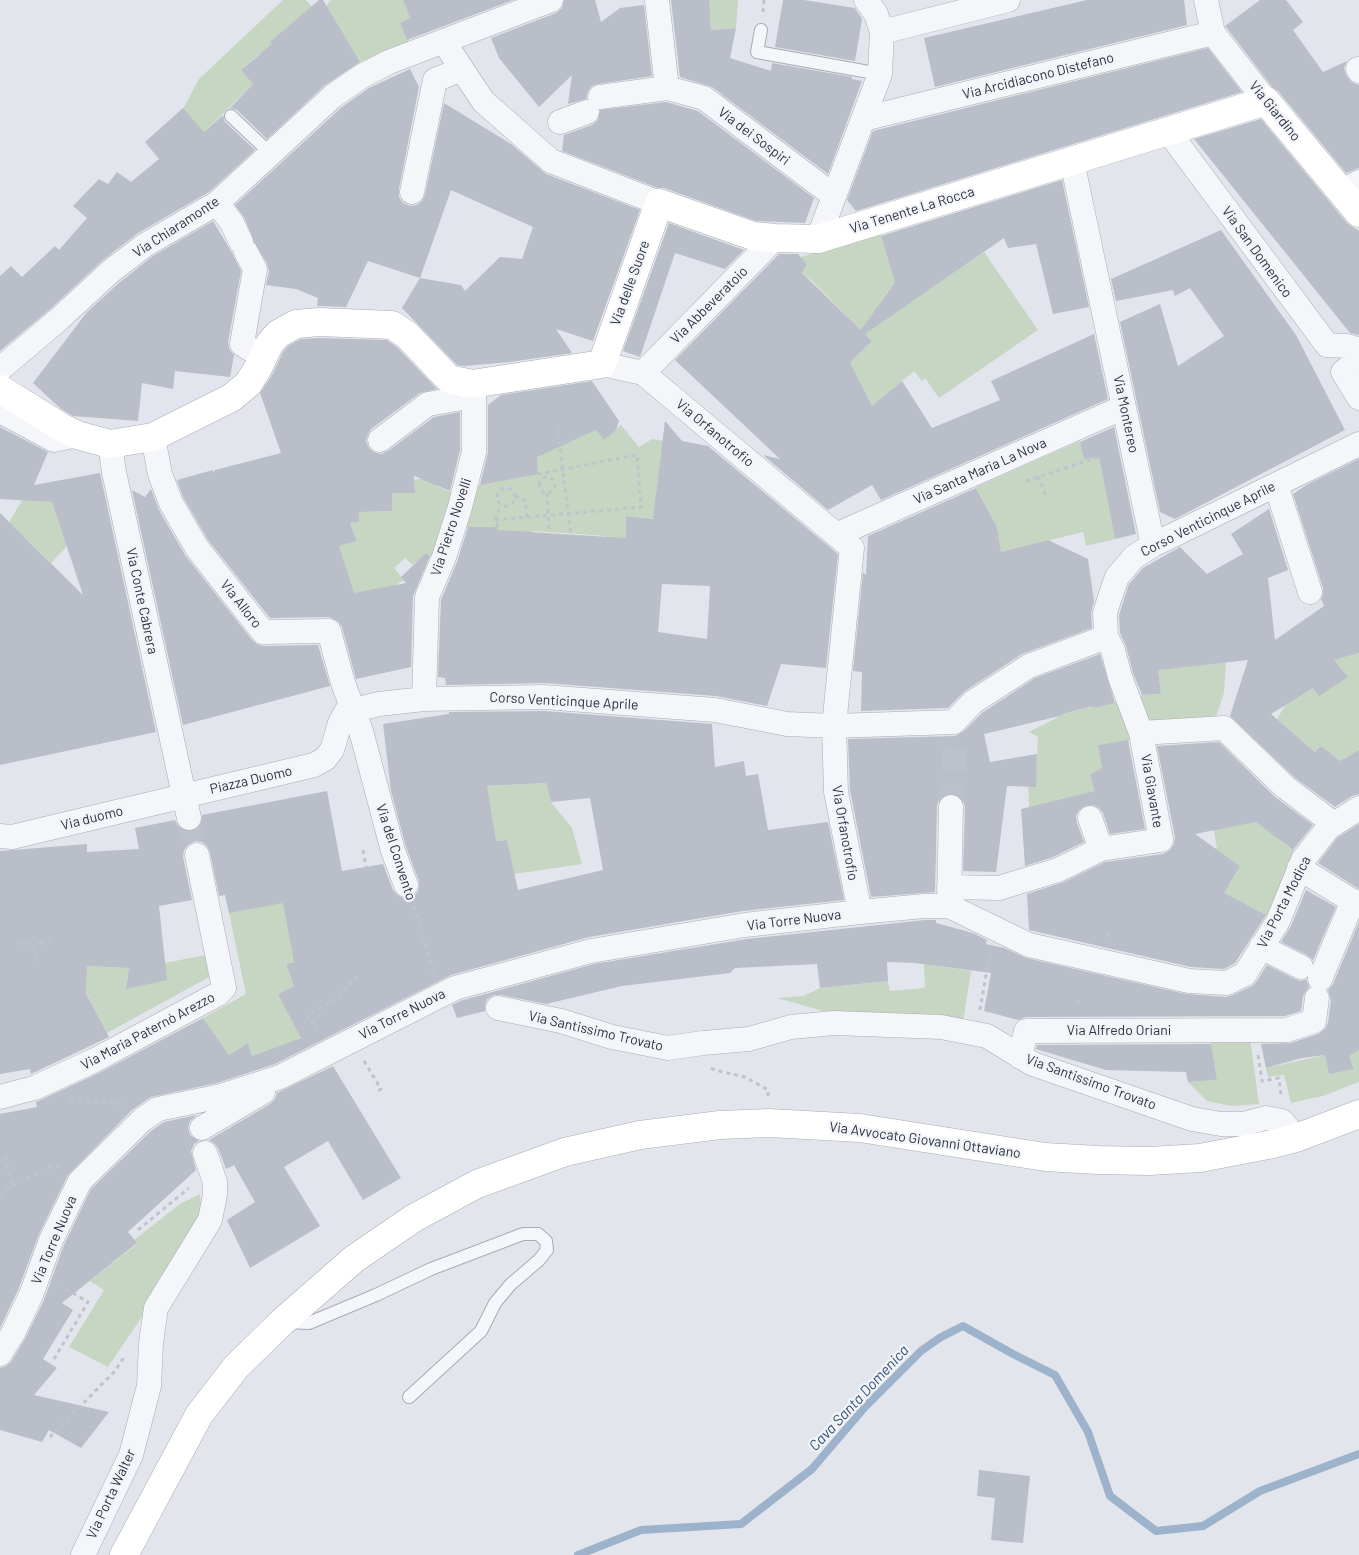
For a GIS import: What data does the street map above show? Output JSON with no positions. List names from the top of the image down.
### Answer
{
  "streets": {
    "street": [
      "Via Arcidiacono Distefano",
      "Via Giardino",
      "Via dei Sospiri",
      "Via Tenente La Rocca",
      "Via Chiaramonte",
      "Via San Domenico",
      "Via delle Suore",
      "Via Abbeveratoio",
      "Via Montereo",
      "Via Orfanotrofio",
      "Via Santa Maria La Nova",
      "Corso Venticinque Aprile",
      "Via Pietro Novelli",
      "Via Conte Cabrera",
      "Via Alloro",
      "Piazza Duomo",
      "Via Giavante",
      "Via duomo",
      "Via del Convento",
      "Via Porta Modica",
      "Via Torre Nuova",
      "Via Alfredo Oriani",
      "Via Maria Paternò Arezzo",
      "Via Santissimo Trovato",
      "Via Avvocato Giovanni Ottaviano",
      "Via Porta Walter"
    ]
  },
  "crossings": [
    ["Via Arcidiacono Distefano", "Via Giardino"],
    ["Via Giardino", "Via Tenente La Rocca"],
    ["Via dei Sospiri", "Via Tenente La Rocca"],
    ["Via Tenente La Rocca", "Via Chiaramonte"],
    ["Via Tenente La Rocca", "Via San Domenico"],
    ["Via Tenente La Rocca", "Via delle Suore"],
    ["Via Tenente La Rocca", "Via Abbeveratoio"],
    ["Via Tenente La Rocca", "Via Montereo"],
    ["Via delle Suore", "Via Orfanotrofio"],
    ["Via Abbeveratoio", "Via Orfanotrofio"],
    ["Via Montereo", "Via Santa Maria La Nova"],
    ["Via Montereo", "Corso Venticinque Aprile"],
    ["Via Orfanotrofio", "Via Santa Maria La Nova"],
    ["Via Orfanotrofio", "Corso Venticinque Aprile"],
    ["Via Orfanotrofio", "Via Pietro Novelli"],
    ["Via Orfanotrofio", "Via Alloro"],
    ["Via Orfanotrofio", "Via Torre Nuova"],
    ["Corso Venticinque Aprile", "Via Pietro Novelli"],
    ["Corso Venticinque Aprile", "Via Alloro"],
    ["Corso Venticinque Aprile", "Piazza Duomo"],
    ["Corso Venticinque Aprile", "Via Giavante"],
    ["Corso Venticinque Aprile", "Via del Convento"],
    ["Via Conte Cabrera", "Piazza Duomo"],
    ["Via Conte Cabrera", "Via duomo"],
    ["Via Alloro", "Piazza Duomo"],
    ["Via Alloro", "Via del Convento"],
    ["Piazza Duomo", "Via duomo"],
    ["Piazza Duomo", "Via del Convento"],
    ["Via Giavante", "Via Torre Nuova"],
    ["Via del Convento", "Via Torre Nuova"],
    ["Via Porta Modica", "Via Torre Nuova"],
    ["Via Alfredo Oriani", "Via Santissimo Trovato"]
  ],
  "water": ["Cava Santa Domenica"]
}
